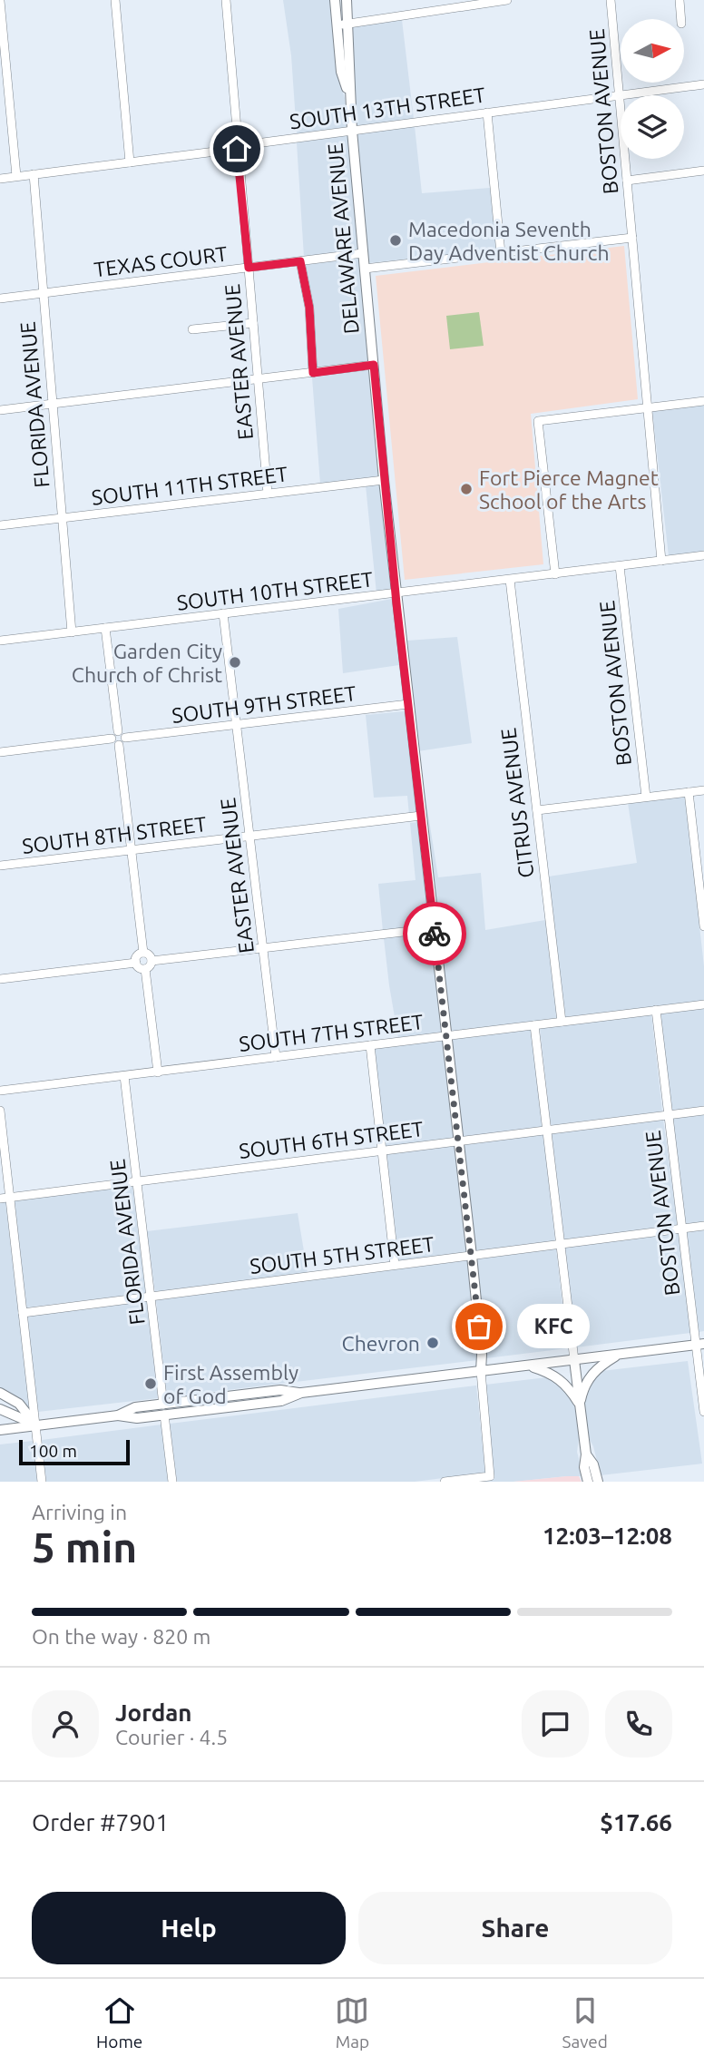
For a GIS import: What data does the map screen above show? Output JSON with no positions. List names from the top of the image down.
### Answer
{
  "streets": {
    "main road": ["DELAWARE AVENUE"],
    "street": [
      "SOUTH 13TH STREET",
      "BOSTON AVENUE",
      "TEXAS COURT",
      "EASTER AVENUE",
      "FLORIDA AVENUE",
      "SOUTH 11TH STREET",
      "SOUTH 10TH STREET",
      "SOUTH 9TH STREET",
      "CITRUS AVENUE",
      "SOUTH 8TH STREET",
      "SOUTH 7TH STREET",
      "SOUTH 6TH STREET",
      "SOUTH 5TH STREET"
    ]
  },
  "crossings": [
    ["SOUTH 13TH STREET", "BOSTON AVENUE"],
    ["SOUTH 13TH STREET", "DELAWARE AVENUE"],
    ["SOUTH 13TH STREET", "EASTER AVENUE"],
    ["SOUTH 13TH STREET", "FLORIDA AVENUE"],
    ["BOSTON AVENUE", "SOUTH 10TH STREET"],
    ["BOSTON AVENUE", "SOUTH 7TH STREET"],
    ["BOSTON AVENUE", "SOUTH 6TH STREET"],
    ["BOSTON AVENUE", "SOUTH 5TH STREET"],
    ["DELAWARE AVENUE", "TEXAS COURT"],
    ["DELAWARE AVENUE", "SOUTH 11TH STREET"],
    ["DELAWARE AVENUE", "SOUTH 10TH STREET"],
    ["DELAWARE AVENUE", "SOUTH 9TH STREET"],
    ["DELAWARE AVENUE", "SOUTH 8TH STREET"],
    ["DELAWARE AVENUE", "SOUTH 7TH STREET"],
    ["DELAWARE AVENUE", "SOUTH 6TH STREET"],
    ["DELAWARE AVENUE", "SOUTH 5TH STREET"],
    ["TEXAS COURT", "EASTER AVENUE"],
    ["TEXAS COURT", "FLORIDA AVENUE"],
    ["EASTER AVENUE", "SOUTH 11TH STREET"],
    ["EASTER AVENUE", "SOUTH 10TH STREET"],
    ["EASTER AVENUE", "SOUTH 9TH STREET"],
    ["EASTER AVENUE", "SOUTH 8TH STREET"],
    ["EASTER AVENUE", "SOUTH 7TH STREET"],
    ["FLORIDA AVENUE", "SOUTH 11TH STREET"],
    ["FLORIDA AVENUE", "SOUTH 10TH STREET"],
    ["FLORIDA AVENUE", "SOUTH 7TH STREET"],
    ["FLORIDA AVENUE", "SOUTH 6TH STREET"],
    ["FLORIDA AVENUE", "SOUTH 5TH STREET"],
    ["SOUTH 10TH STREET", "CITRUS AVENUE"],
    ["CITRUS AVENUE", "SOUTH 7TH STREET"]
  ],
  "places": [
    "Macedonia Seventh Day Adventist Church",
    "Fort Pierce Magnet School of the Arts",
    "Garden City Church of Christ",
    "KFC",
    "Chevron",
    "First Assembly of God"
  ],
  "scale_bar": "100 m",
  "north": "right",
  "page": {
    "bubble": "KFC",
    "scale": "100 m",
    "heading": ["5 min", "Arriving in", "12:03–12:08"],
    "panel": [
      "Jordan",
      "Courier · 4.5",
      "Order #7901",
      "$17.66"
    ],
    "bar": "On the way · 820 m",
    "buttons": ["Help", "Share"],
    "tabs": ["Home", "Map", "Saved"]
  }
}
